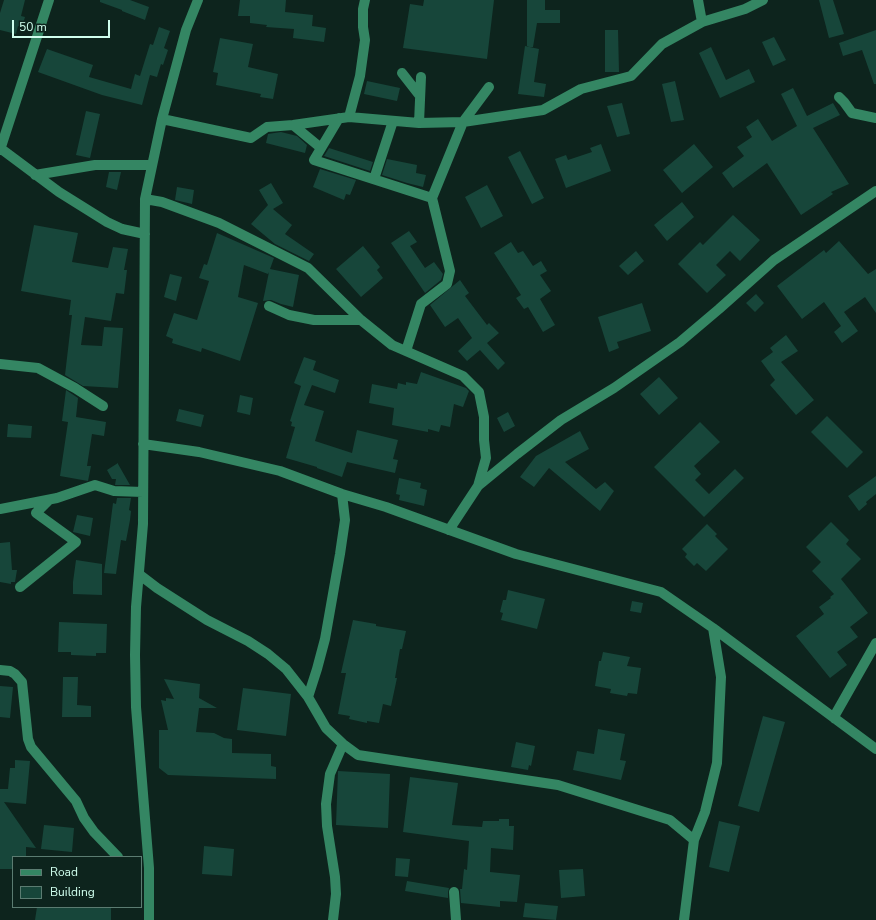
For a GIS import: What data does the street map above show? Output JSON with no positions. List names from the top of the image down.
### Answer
{
  "legend": ["Road", "Building"],
  "scale_bar": "50 m"
}
